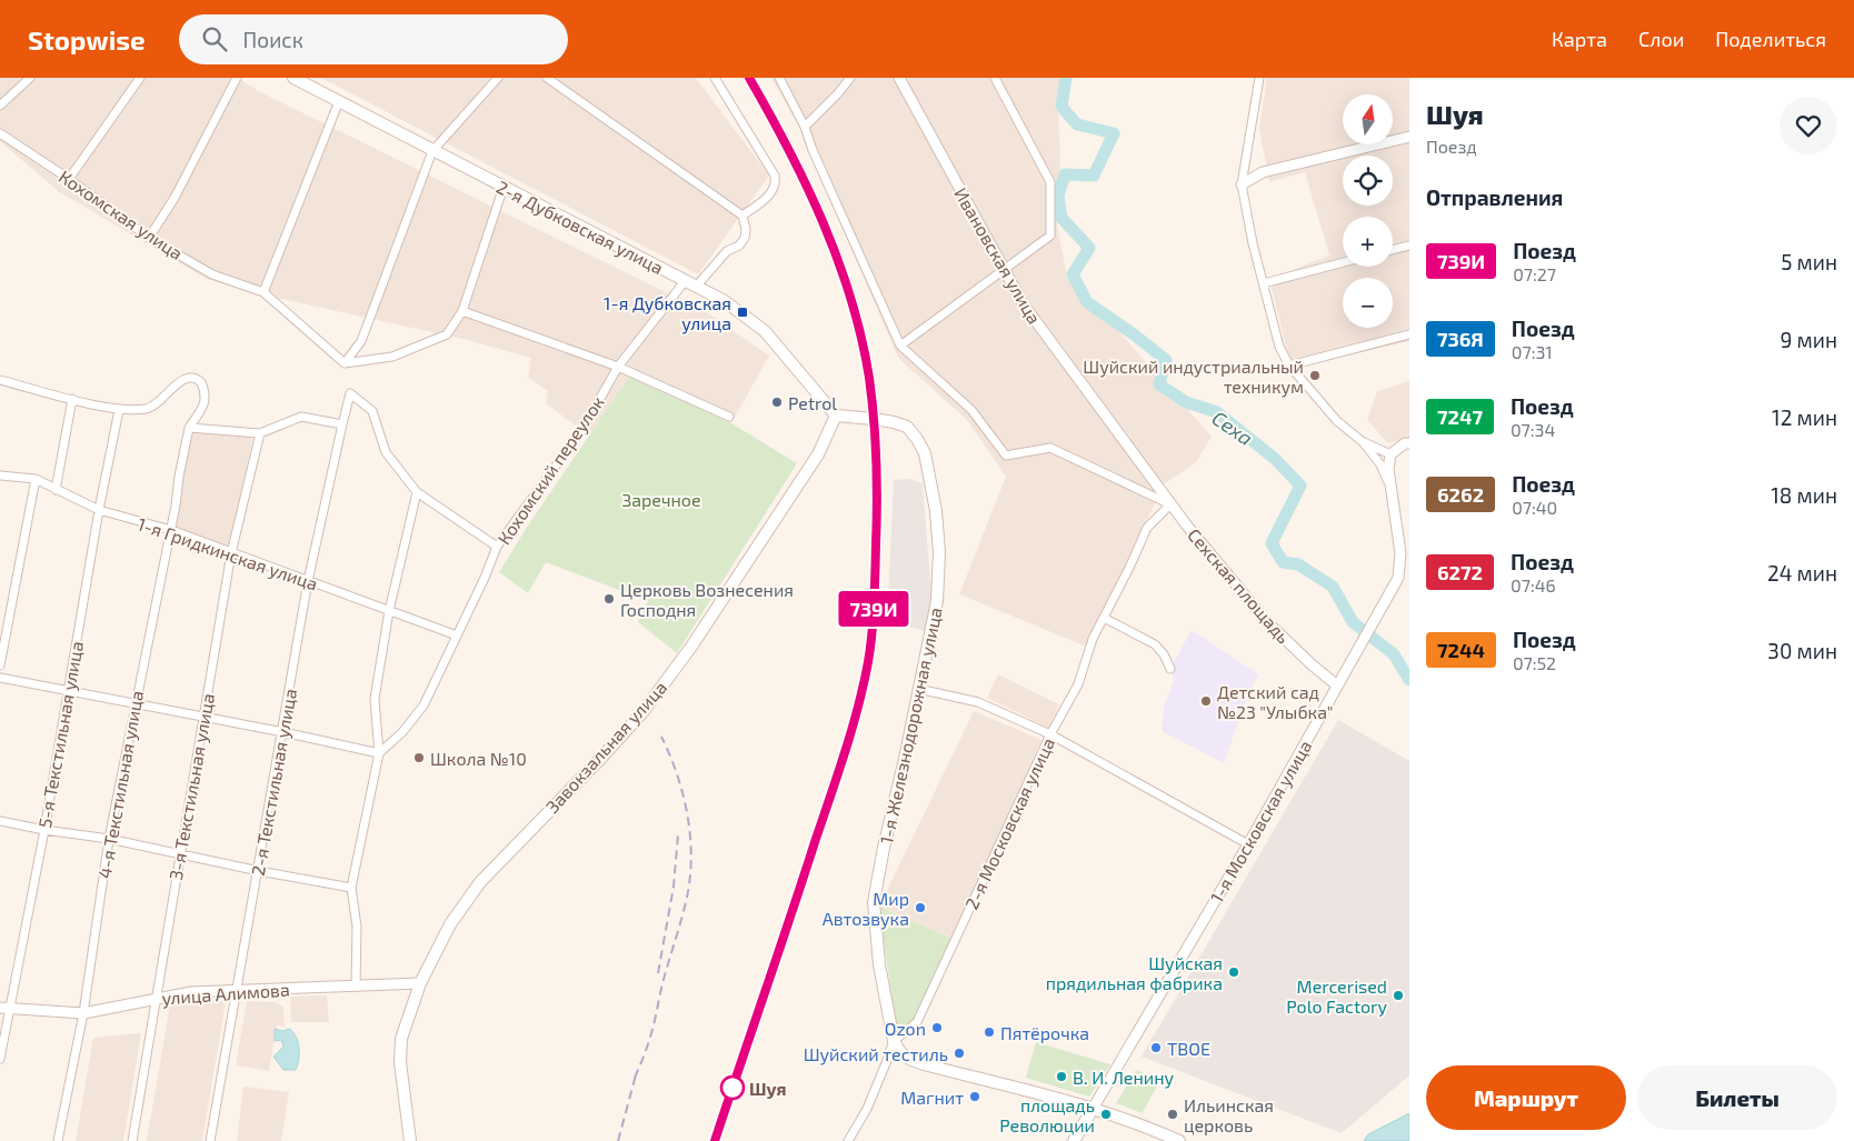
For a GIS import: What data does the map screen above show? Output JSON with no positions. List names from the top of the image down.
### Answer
{
  "streets": {
    "main road": [
      "2-я Дубковская улица",
      "1-я Железнодорожная улица",
      "Завокзальная улица",
      "1-я Московская улица"
    ],
    "street": [
      "Кохомская улица",
      "Ивановская улица",
      "Кохомский переулок",
      "1-я Гридкинская улица",
      "Сехская площадь",
      "5-я Текстильная улица",
      "2-я Текстильная улица",
      "4-я Текстильная улица",
      "3-я Текстильная улица",
      "2-я Московская улица",
      "улица Алимова"
    ]
  },
  "crossings": [
    ["2-я Дубковская улица", "Кохомский переулок"],
    ["2-я Дубковская улица", "1-я Железнодорожная улица"],
    ["2-я Дубковская улица", "Завокзальная улица"],
    ["Ивановская улица", "Сехская площадь"],
    ["Ивановская улица", "2-я Московская улица"],
    ["Кохомский переулок", "1-я Гридкинская улица"],
    ["1-я Гридкинская улица", "5-я Текстильная улица"],
    ["1-я Гридкинская улица", "2-я Текстильная улица"],
    ["1-я Гридкинская улица", "4-я Текстильная улица"],
    ["1-я Гридкинская улица", "3-я Текстильная улица"],
    ["Сехская площадь", "1-я Московская улица"],
    ["Сехская площадь", "2-я Московская улица"],
    ["1-я Железнодорожная улица", "Завокзальная улица"],
    ["1-я Железнодорожная улица", "2-я Московская улица"],
    ["5-я Текстильная улица", "4-я Текстильная улица"],
    ["5-я Текстильная улица", "улица Алимова"],
    ["Завокзальная улица", "улица Алимова"],
    ["2-я Текстильная улица", "улица Алимова"],
    ["4-я Текстильная улица", "улица Алимова"],
    ["3-я Текстильная улица", "улица Алимова"]
  ],
  "water": ["Сеха"],
  "parks": ["Заречное"],
  "places": {
    "transit": ["1-я Дубковская улица"],
    "other": [
      "Шуйский индустриальный техникум",
      "Petrol",
      "Церковь Вознесения Господня",
      "Детский сад №23 \"Улыбка\"",
      "Школа №10",
      "Мир Автозвука",
      "Шуйская прядильная фабрика",
      "Mercerised Polo Factory",
      "Ozon",
      "Пятёрочка",
      "ТВОЕ",
      "Шуйский тестиль",
      "В. И. Ленину",
      "Шуя",
      "Магнит",
      "площадь Революции",
      "Ильинская церковь"
    ]
  },
  "north": "top",
  "page": {
    "header": "Stopwise",
    "search": "Поиск",
    "nav": ["Карта", "Слои", "Поделиться"],
    "on_map": "739И",
    "heading": [
      ["Шуя", "Поезд"],
      "Отправления"
    ],
    "map_buttons": ["+", "−"],
    "list": [
      {
        "mark": "739И",
        "name": "Поезд",
        "note": "07:27",
        "value": "5 мин"
      },
      {
        "mark": "736Я",
        "name": "Поезд",
        "note": "07:31",
        "value": "9 мин"
      },
      {
        "mark": "7247",
        "name": "Поезд",
        "note": "07:34",
        "value": "12 мин"
      },
      {
        "mark": "6262",
        "name": "Поезд",
        "note": "07:40",
        "value": "18 мин"
      },
      {
        "mark": "6272",
        "name": "Поезд",
        "note": "07:46",
        "value": "24 мин"
      },
      {
        "mark": "7244",
        "name": "Поезд",
        "note": "07:52",
        "value": "30 мин"
      }
    ],
    "buttons": ["Маршрут", "Билеты"]
  }
}
